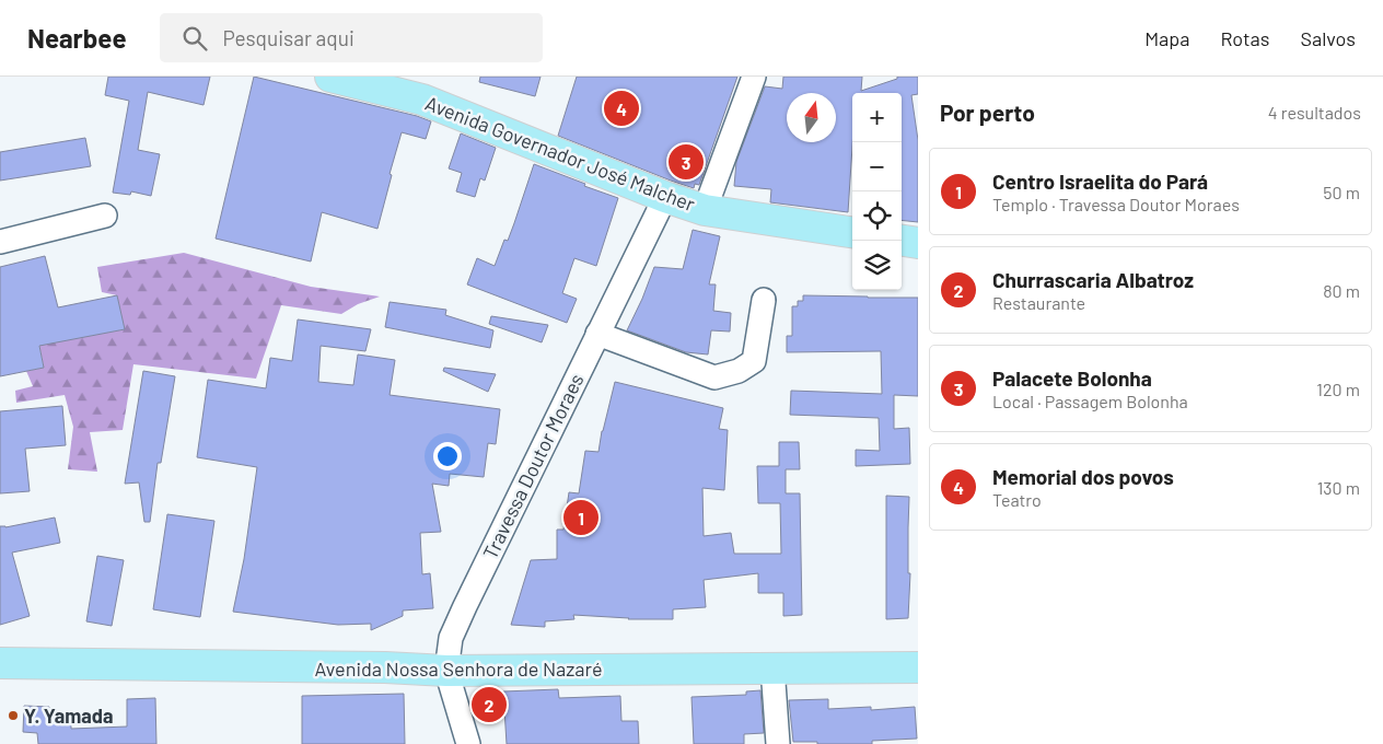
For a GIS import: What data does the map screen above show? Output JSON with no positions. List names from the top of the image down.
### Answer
{
  "streets": {
    "main road": ["Avenida Governador José Malcher", "Avenida Nossa Senhora de Nazaré"],
    "street": ["Travessa Doutor Moraes"]
  },
  "crossings": [
    ["Avenida Governador José Malcher", "Travessa Doutor Moraes"],
    ["Travessa Doutor Moraes", "Avenida Nossa Senhora de Nazaré"]
  ],
  "places": ["Y. Yamada"],
  "north": "top",
  "page": {
    "header": "Nearbee",
    "search": "Pesquisar aqui",
    "nav": ["Mapa", "Rotas", "Salvos"],
    "heading": ["Por perto", "4 resultados"],
    "pins": [
      "4",
      "3",
      "1",
      "2"
    ],
    "map_buttons": ["+", "−"],
    "list": [
      {
        "mark": "1",
        "name": "Centro Israelita do Pará",
        "note": "Templo · Travessa Doutor Moraes",
        "value": "50 m"
      },
      {
        "mark": "2",
        "name": "Churrascaria Albatroz",
        "note": "Restaurante",
        "value": "80 m"
      },
      {
        "mark": "3",
        "name": "Palacete Bolonha",
        "note": "Local · Passagem Bolonha",
        "value": "120 m"
      },
      {
        "mark": "4",
        "name": "Memorial dos povos",
        "note": "Teatro",
        "value": "130 m"
      }
    ]
  }
}
